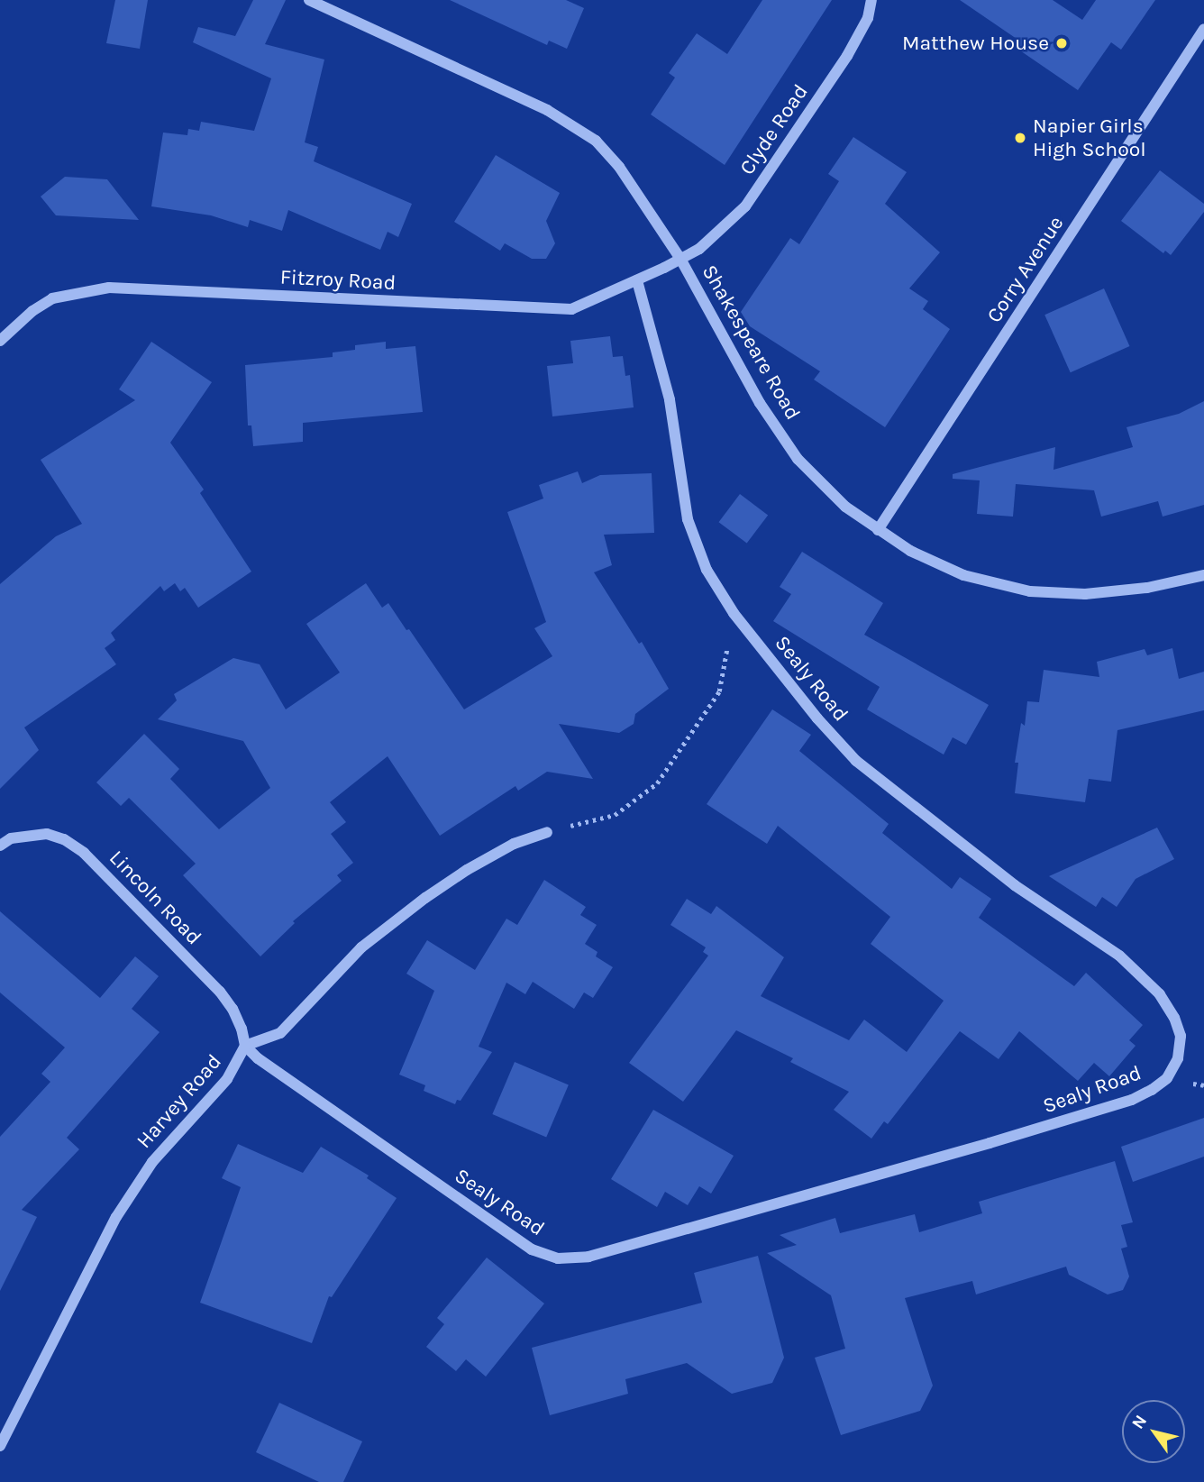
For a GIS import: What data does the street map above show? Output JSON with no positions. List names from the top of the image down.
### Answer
{
  "streets": {
    "street": [
      "Clyde Road",
      "Corry Avenue",
      "Fitzroy Road",
      "Shakespeare Road",
      "Sealy Road",
      "Lincoln Road",
      "Harvey Road"
    ]
  },
  "crossings": [
    ["Clyde Road", "Fitzroy Road"],
    ["Clyde Road", "Shakespeare Road"],
    ["Corry Avenue", "Shakespeare Road"],
    ["Fitzroy Road", "Shakespeare Road"],
    ["Fitzroy Road", "Sealy Road"],
    ["Sealy Road", "Lincoln Road"],
    ["Sealy Road", "Harvey Road"],
    ["Lincoln Road", "Harvey Road"]
  ],
  "places": ["Matthew House", "Napier Girls High School"],
  "north": "top left"
}
